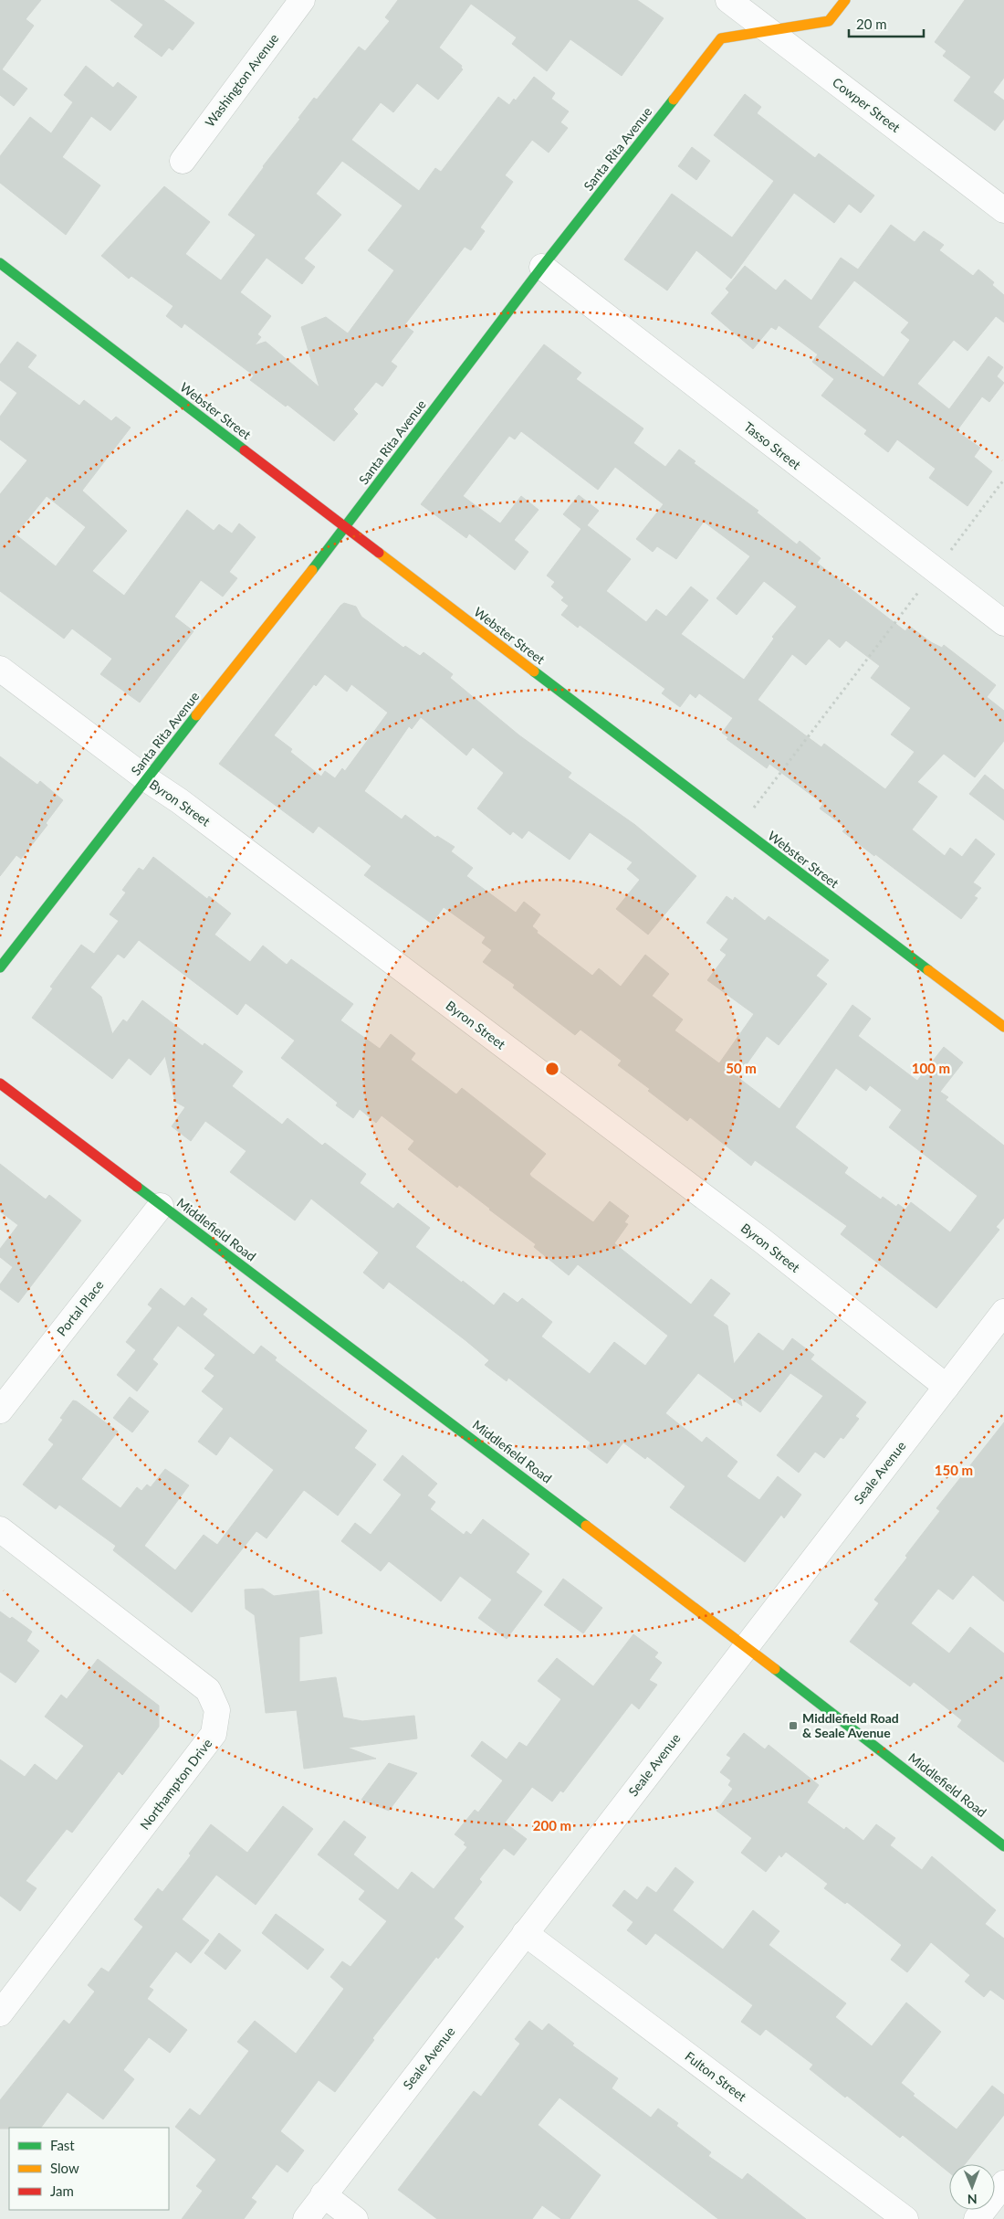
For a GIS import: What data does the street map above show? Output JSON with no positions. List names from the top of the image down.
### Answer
{
  "streets": {
    "street": [
      "Washington Avenue",
      "Cowper Street",
      "Santa Rita Avenue",
      "Webster Street",
      "Tasso Street",
      "Byron Street",
      "Middlefield Road",
      "Portal Place",
      "Seale Avenue",
      "Northampton Drive",
      "Fulton Street"
    ]
  },
  "crossings": [
    ["Cowper Street", "Santa Rita Avenue"],
    ["Santa Rita Avenue", "Webster Street"],
    ["Santa Rita Avenue", "Tasso Street"],
    ["Santa Rita Avenue", "Byron Street"],
    ["Byron Street", "Seale Avenue"],
    ["Middlefield Road", "Portal Place"],
    ["Middlefield Road", "Seale Avenue"],
    ["Seale Avenue", "Fulton Street"]
  ],
  "places": {
    "transit": ["Middlefield Road & Seale Avenue"]
  },
  "legend": ["Fast", "Slow", "Jam"],
  "scale_bar": "20 m",
  "north": "bottom",
  "rings": [
    "50 m",
    "100 m",
    "150 m",
    "200 m"
  ]
}
